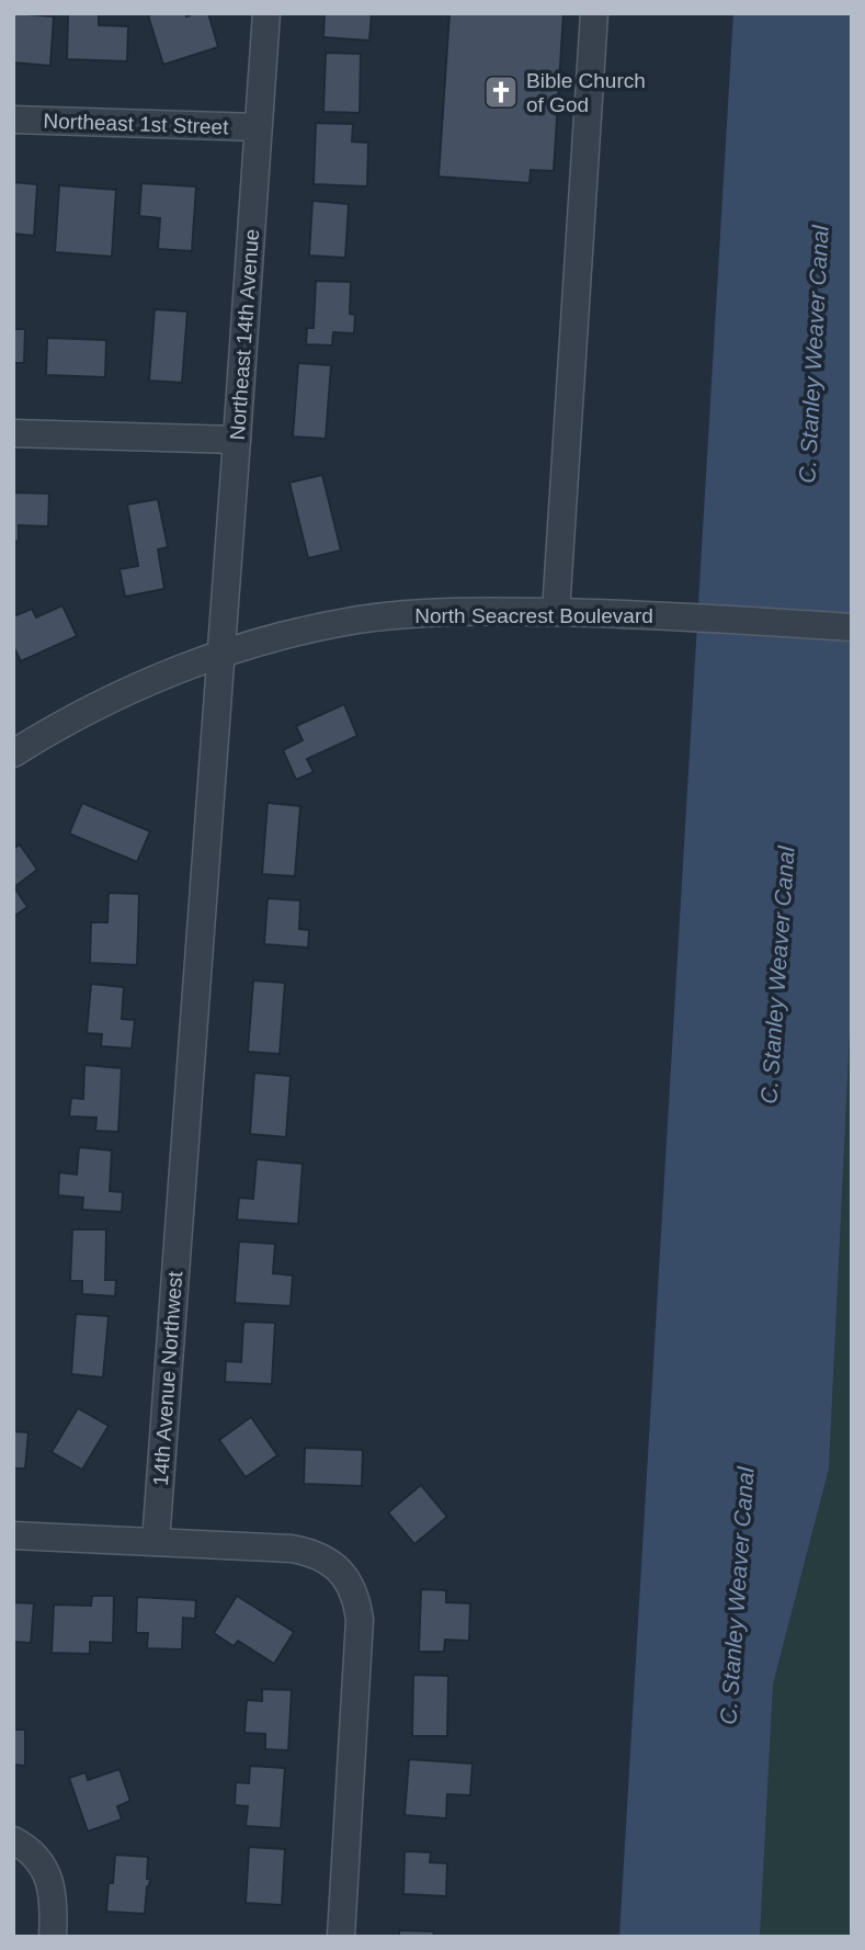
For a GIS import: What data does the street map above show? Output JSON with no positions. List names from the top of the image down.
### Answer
{
  "streets": {
    "street": [
      "Northeast 1st Street",
      "Northeast 14th Avenue",
      "North Seacrest Boulevard",
      "14th Avenue Northwest"
    ]
  },
  "crossings": [
    ["Northeast 1st Street", "Northeast 14th Avenue"],
    ["Northeast 14th Avenue", "North Seacrest Boulevard"],
    ["Northeast 14th Avenue", "14th Avenue Northwest"],
    ["North Seacrest Boulevard", "14th Avenue Northwest"]
  ],
  "water": ["C. Stanley Weaver Canal"],
  "places": {
    "church": ["Bible Church of God"]
  }
}
